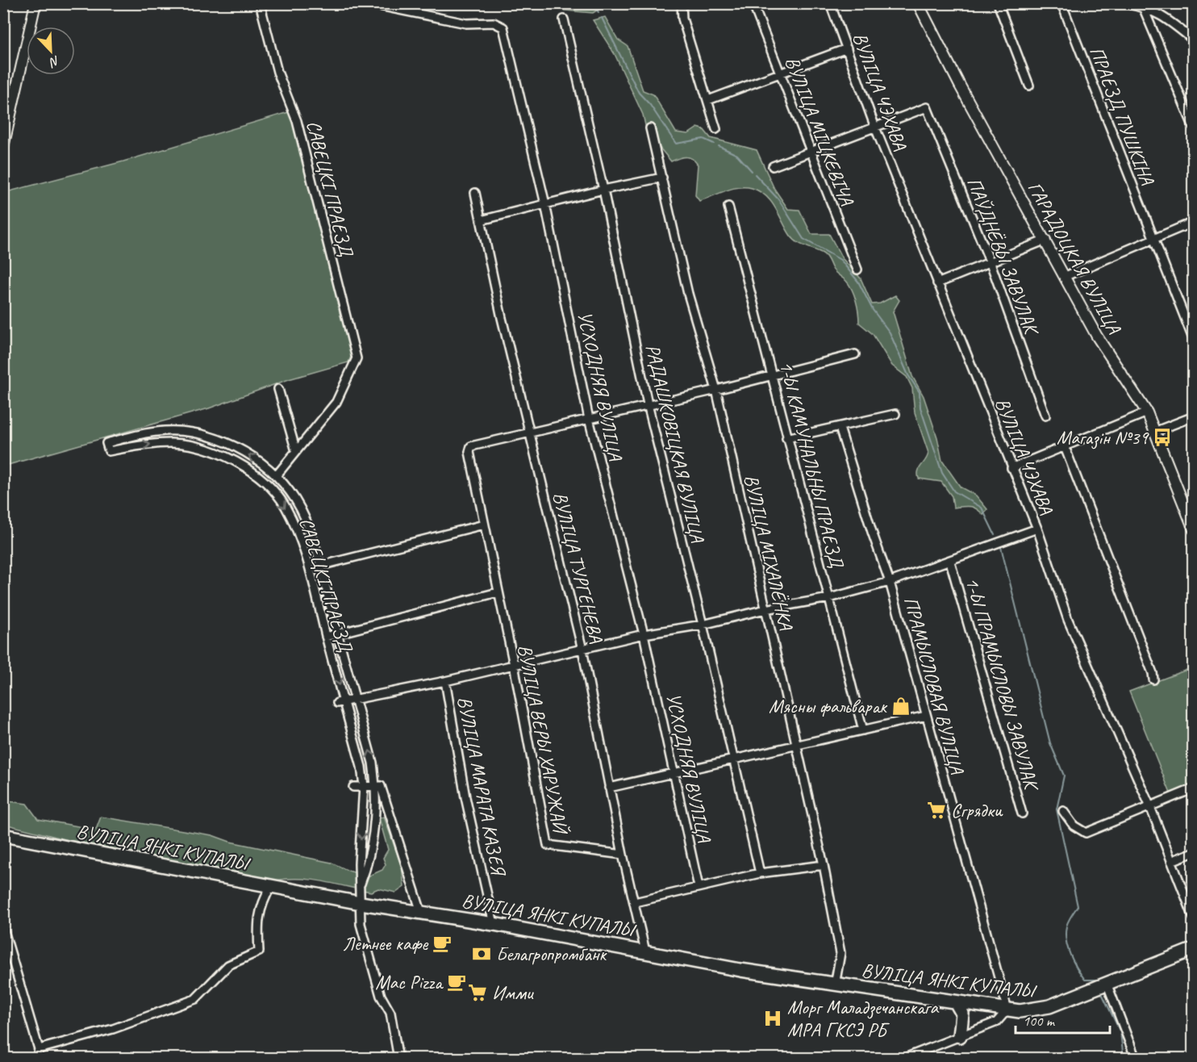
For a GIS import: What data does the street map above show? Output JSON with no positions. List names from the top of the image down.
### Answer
{
  "streets": {
    "main road": ["ВУЛІЦА ЯНКІ КУПАЛЫ"],
    "street": [
      "ВУЛІЦА ЧЭХАВА",
      "ПРАЕЗД ПУШКІНА",
      "ВУЛІЦА МІЦКЕВІЧА",
      "САВЕЦКІ ПРАЕЗД",
      "ПАЎДНЁВЫ ЗАВУЛАК",
      "ГАРАДОЦКАЯ ВУЛІЦА",
      "УСХОДНЯЯ ВУЛІЦА",
      "РАДАШКОВІЦКАЯ ВУЛІЦА",
      "1-Ы КАМУНАЛЬНЫ ПРАЕЗД",
      "ВУЛІЦА МІХАЛЁНКА",
      "ВУЛІЦА ТУРГЕНЕВА",
      "1-Ы ПРАМЫСЛОВЫ ЗАВУЛАК",
      "ПРАМЫСЛОВАЯ ВУЛІЦА",
      "ВУЛІЦА ВЕРЫ ХАРУЖАЙ",
      "ВУЛІЦА МАРАТА КАЗЕЯ"
    ]
  },
  "crossings": [
    ["ВУЛІЦА ЧЭХАВА", "ПАЎДНЁВЫ ЗАВУЛАК"],
    ["САВЕЦКІ ПРАЕЗД", "ВУЛІЦА ЯНКІ КУПАЛЫ"],
    ["ВУЛІЦА МІХАЛЁНКА", "ВУЛІЦА ЯНКІ КУПАЛЫ"],
    ["ВУЛІЦА ТУРГЕНЕВА", "ВУЛІЦА ВЕРЫ ХАРУЖАЙ"],
    ["ВУЛІЦА ТУРГЕНЕВА", "ВУЛІЦА ЯНКІ КУПАЛЫ"],
    ["ПРАМЫСЛОВАЯ ВУЛІЦА", "ВУЛІЦА ЯНКІ КУПАЛЫ"],
    ["ВУЛІЦА МАРАТА КАЗЕЯ", "ВУЛІЦА ЯНКІ КУПАЛЫ"]
  ],
  "places": {
    "bus stop": ["Магазін №39"],
    "shop": ["Мясны фальварак"],
    "supermarket": ["Сгрядки", "Имми"],
    "cafe": ["Летнее кафе", "Mac Pizza"],
    "bank": ["Белагропромбанк"],
    "hospital": ["Морг Маладзечанскага МРА ГКСЭ РБ"]
  },
  "scale_bar": "100 m",
  "north": "bottom right"
}
